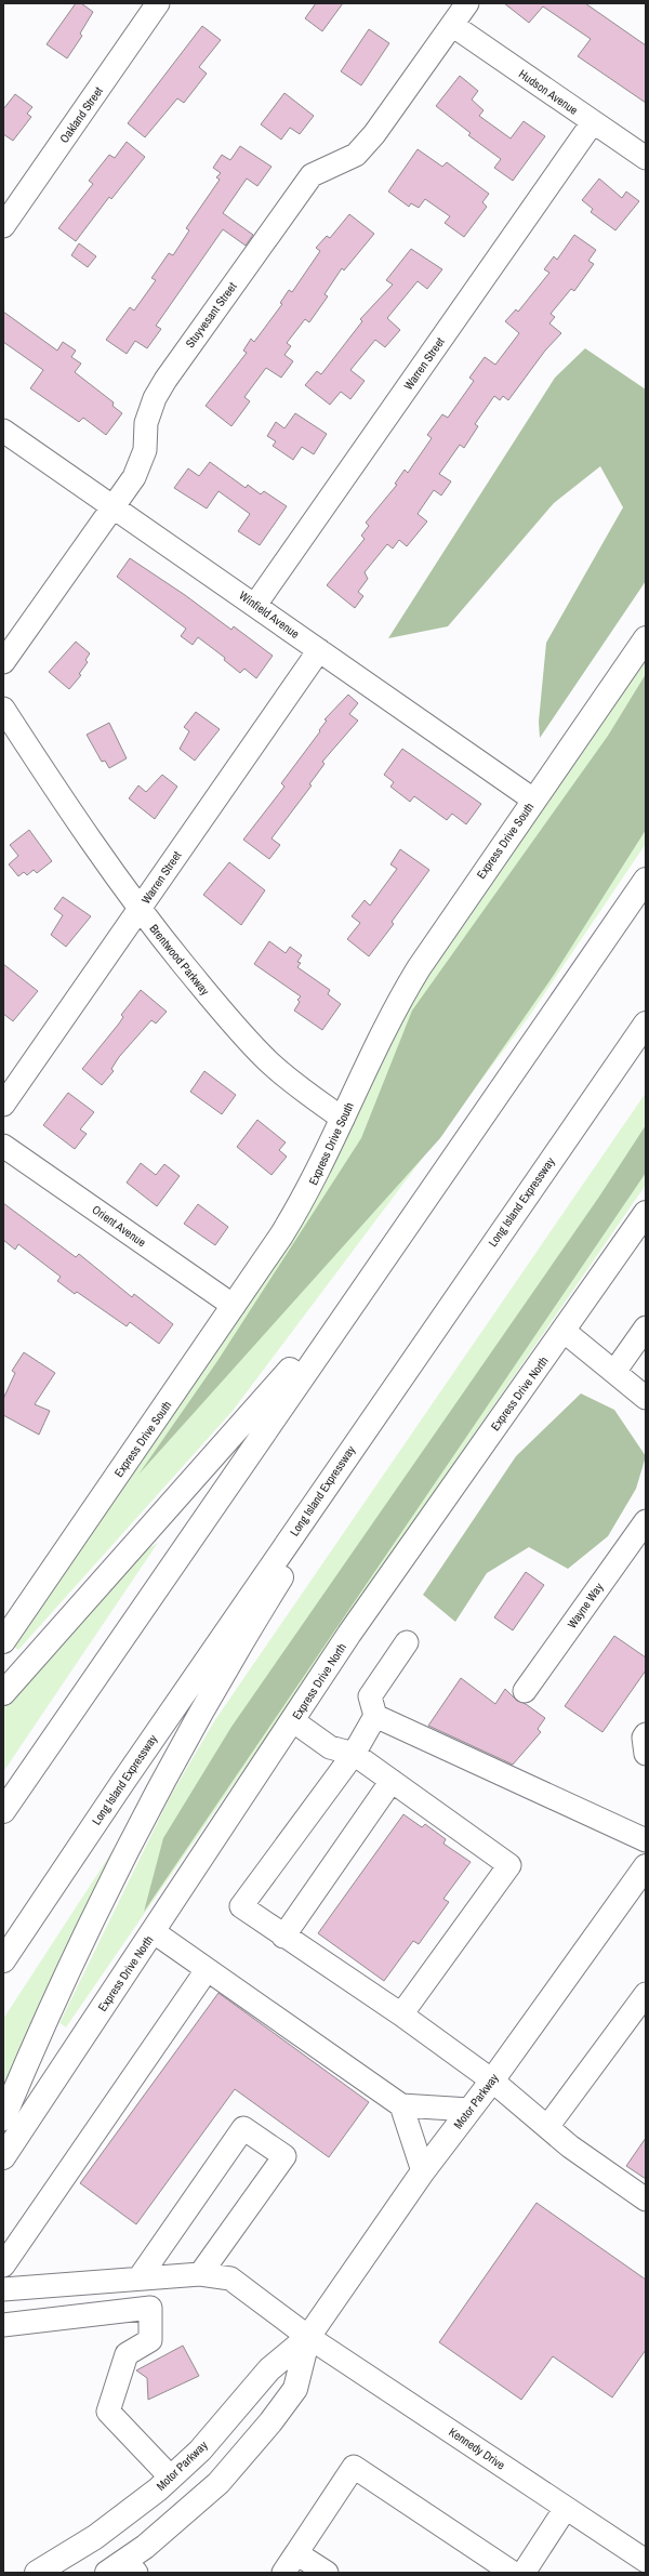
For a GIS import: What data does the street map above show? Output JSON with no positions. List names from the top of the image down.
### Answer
{
  "streets": {
    "main road": [
      "Express Drive South",
      "Long Island Expressway",
      "Express Drive North",
      "Motor Parkway"
    ],
    "street": [
      "Hudson Avenue",
      "Oakland Street",
      "Stuyvesant Street",
      "Warren Street",
      "Winfield Avenue",
      "Brentwood Parkway",
      "Orient Avenue",
      "Wayne Way",
      "Kennedy Drive"
    ]
  },
  "crossings": [
    ["Hudson Avenue", "Stuyvesant Street"],
    ["Hudson Avenue", "Warren Street"],
    ["Stuyvesant Street", "Winfield Avenue"],
    ["Warren Street", "Winfield Avenue"],
    ["Warren Street", "Brentwood Parkway"],
    ["Winfield Avenue", "Express Drive South"],
    ["Express Drive South", "Brentwood Parkway"],
    ["Express Drive South", "Orient Avenue"],
    ["Motor Parkway", "Kennedy Drive"]
  ]
}
